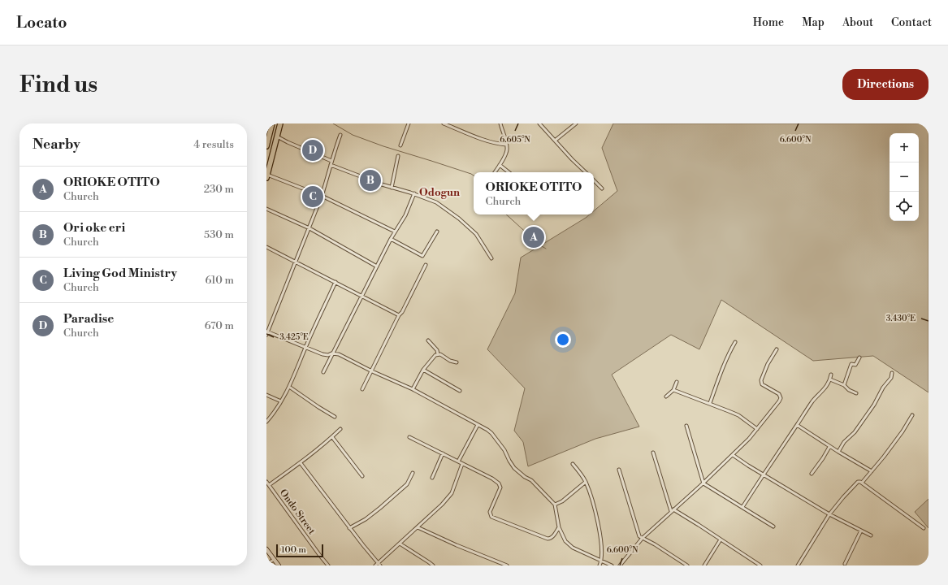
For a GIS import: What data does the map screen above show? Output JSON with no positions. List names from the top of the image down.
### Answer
{
  "streets": {
    "street": ["Ondo Street"]
  },
  "districts": ["Odogun"],
  "scale_bar": "100 m",
  "page": {
    "header": "Locato",
    "nav": [
      "Home",
      "Map",
      "About",
      "Contact"
    ],
    "buttons": "Directions",
    "title": "Find us",
    "heading": ["Nearby", "4 results"],
    "map_buttons": ["+", "−"],
    "pins": [
      "D",
      "B",
      "C",
      "A"
    ],
    "list": [
      {
        "mark": "A",
        "name": "ORIOKE OTITO",
        "note": "Church",
        "value": "230 m"
      },
      {
        "mark": "B",
        "name": "Ori oke eri",
        "note": "Church",
        "value": "530 m"
      },
      {
        "mark": "C",
        "name": "Living God Ministry",
        "note": "Church",
        "value": "610 m"
      },
      {
        "mark": "D",
        "name": "Paradise",
        "note": "Church",
        "value": "670 m"
      }
    ],
    "popup": ["ORIOKE OTITO", "Church"],
    "scale": "100 m"
  },
  "coordinates": [
    "6.605°N",
    "6.600°N",
    "3.430°E",
    "3.425°E"
  ]
}
